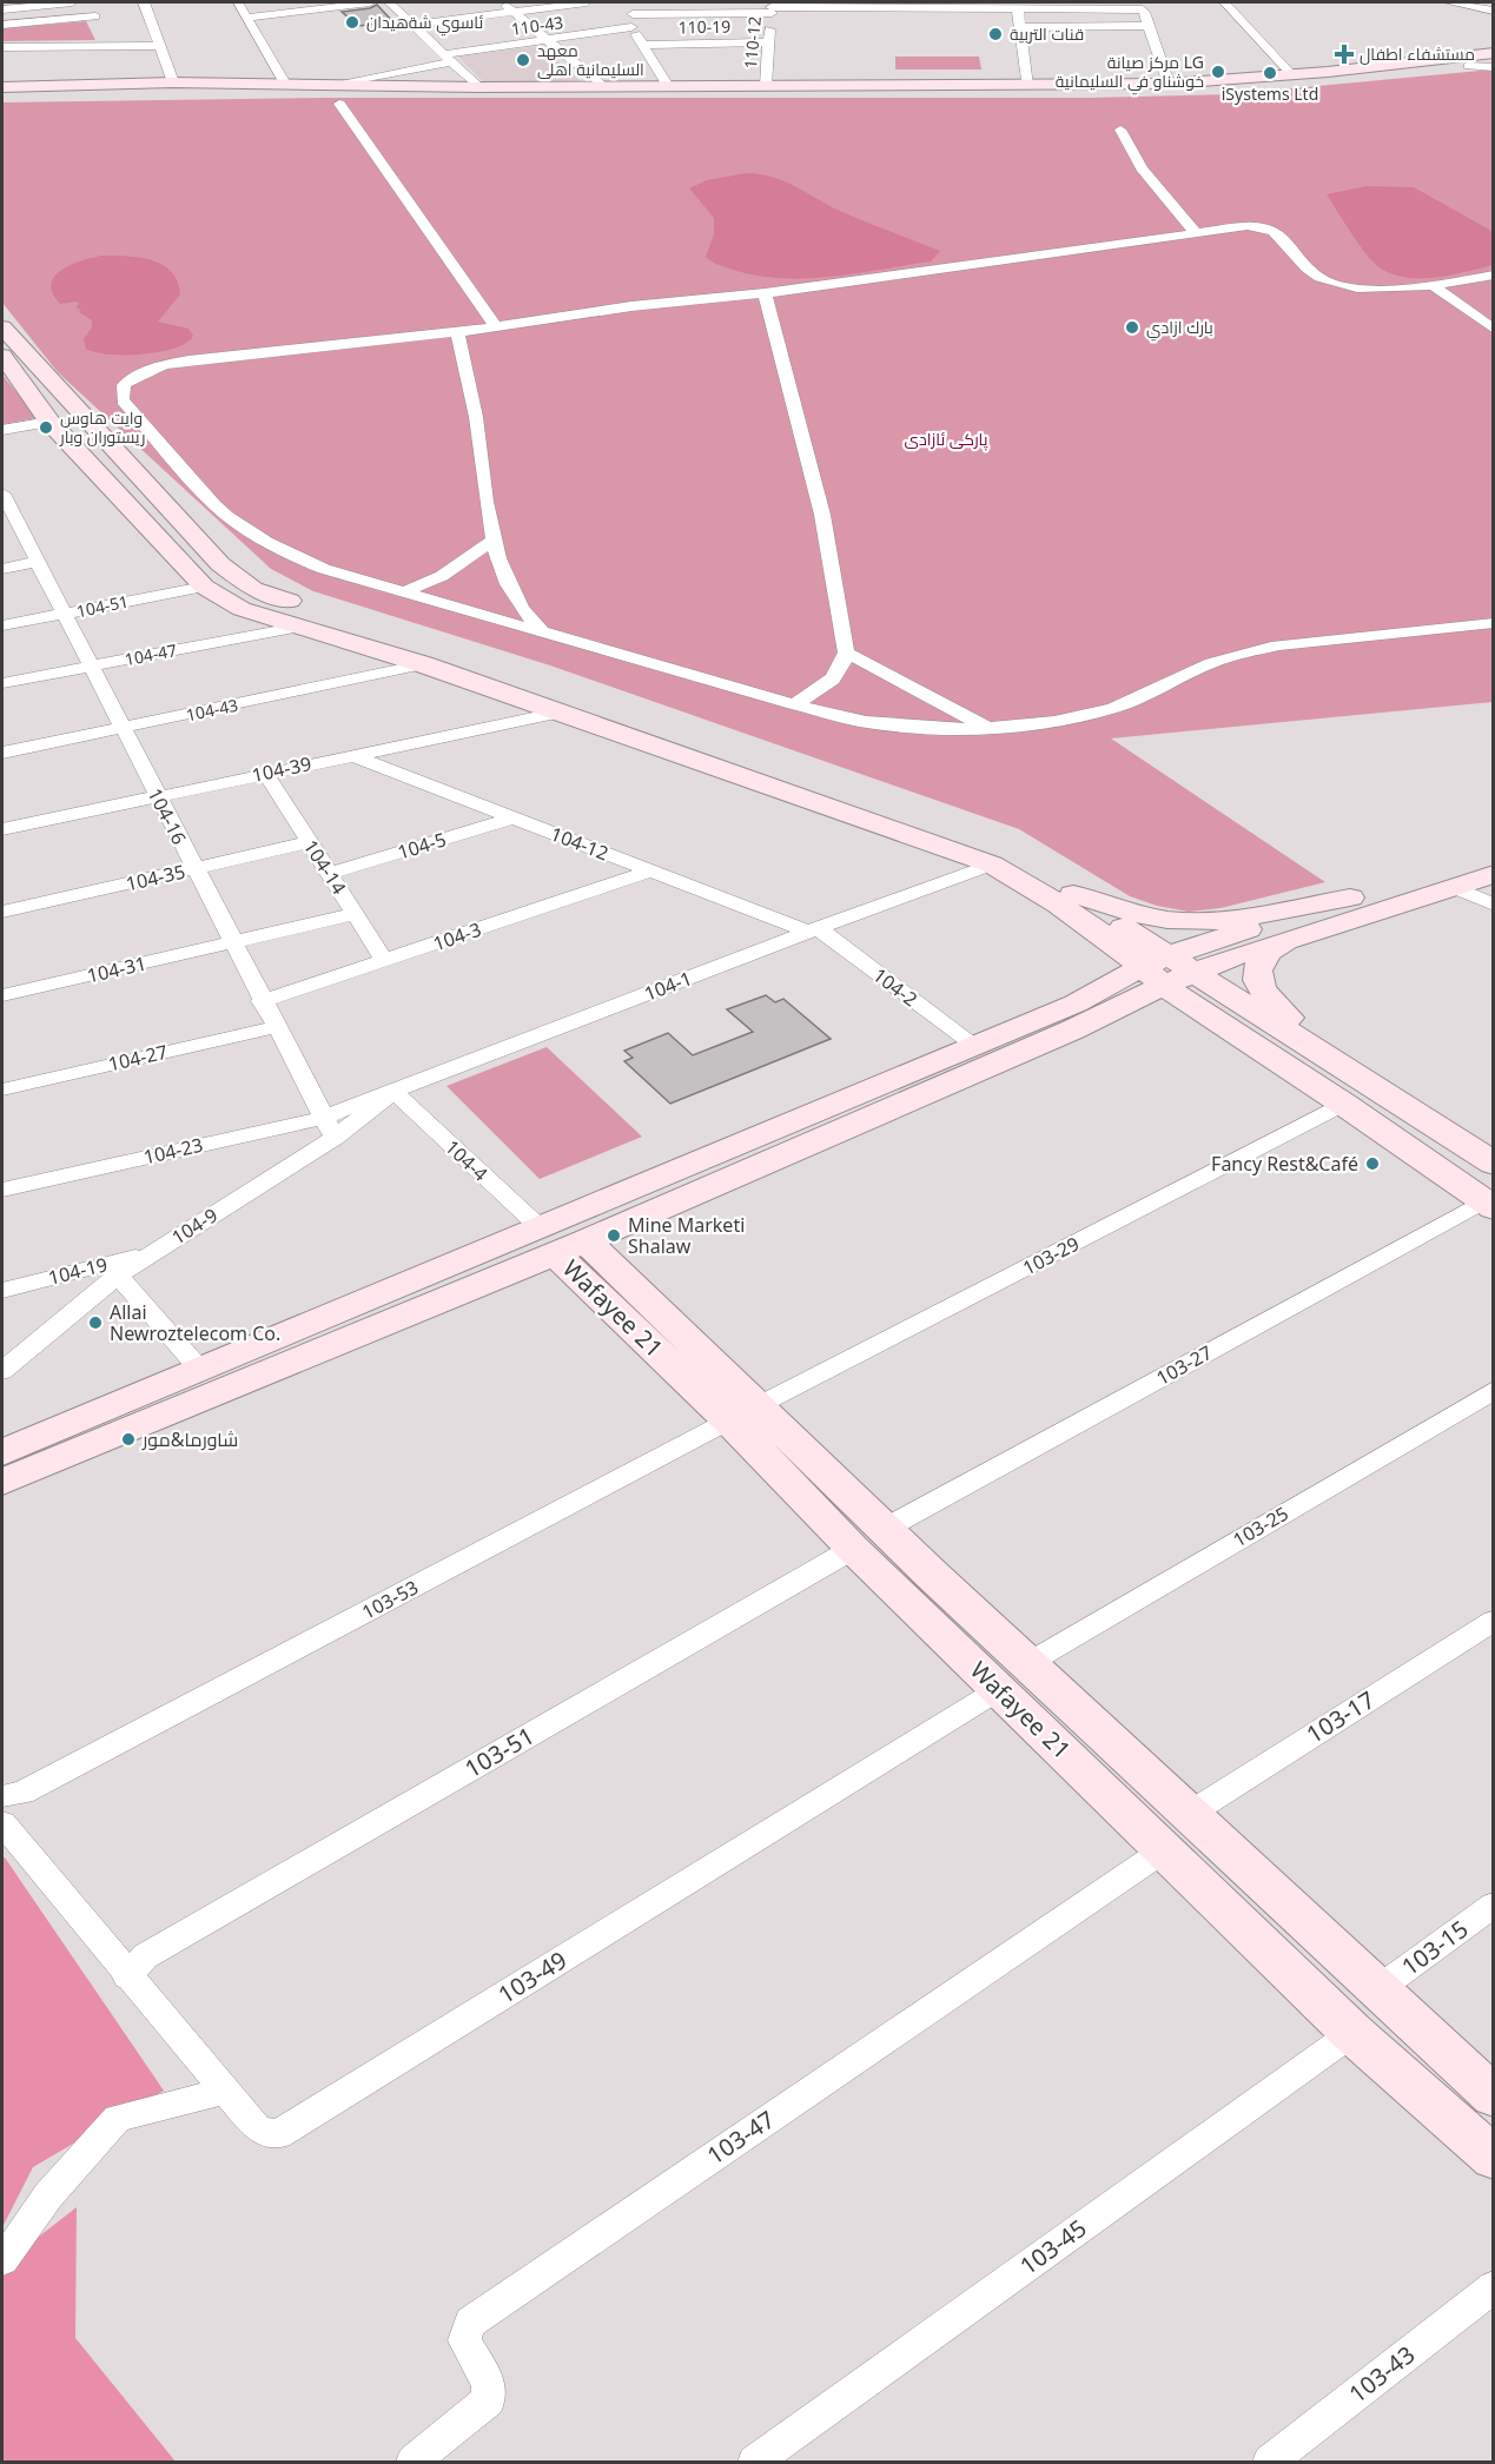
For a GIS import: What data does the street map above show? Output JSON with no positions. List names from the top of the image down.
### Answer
{
  "streets": {
    "main road": ["Wafayee 21"],
    "street": [
      "110-43",
      "110-19",
      "110-12",
      "104-51",
      "104-47",
      "104-43",
      "104-39",
      "104-16",
      "104-12",
      "104-5",
      "104-14",
      "104-35",
      "104-3",
      "104-31",
      "104-1",
      "104-2",
      "104-27",
      "104-23",
      "104-4",
      "104-9",
      "103-29",
      "104-19",
      "103-27",
      "103-25",
      "103-53",
      "103-17",
      "103-51",
      "103-15",
      "103-49",
      "103-47",
      "103-45",
      "103-43"
    ]
  },
  "crossings": [
    ["110-19", "110-12"],
    ["104-51", "104-16"],
    ["104-47", "104-16"],
    ["104-43", "104-16"],
    ["104-39", "104-16"],
    ["104-39", "104-12"],
    ["104-39", "104-14"],
    ["104-16", "104-35"],
    ["104-16", "104-3"],
    ["104-16", "104-31"],
    ["104-16", "104-27"],
    ["104-16", "104-23"],
    ["104-16", "104-9"],
    ["104-12", "104-5"],
    ["104-12", "104-3"],
    ["104-12", "104-1"],
    ["104-12", "104-2"],
    ["104-5", "104-14"],
    ["104-14", "104-35"],
    ["104-14", "104-3"],
    ["104-14", "104-31"],
    ["104-1", "104-2"],
    ["104-1", "104-23"],
    ["104-1", "104-4"],
    ["104-1", "104-9"],
    ["104-23", "104-9"],
    ["104-4", "104-9"],
    ["104-4", "Wafayee 21"],
    ["104-9", "104-19"],
    ["103-29", "Wafayee 21"],
    ["103-29", "103-53"],
    ["Wafayee 21", "103-27"],
    ["Wafayee 21", "103-25"],
    ["Wafayee 21", "103-53"],
    ["Wafayee 21", "103-17"],
    ["Wafayee 21", "103-51"],
    ["Wafayee 21", "103-15"],
    ["Wafayee 21", "103-49"],
    ["Wafayee 21", "103-47"],
    ["Wafayee 21", "103-45"],
    ["103-27", "103-51"],
    ["103-51", "103-49"]
  ],
  "parks": ["پارکی ئازادی"],
  "places": {
    "other": [
      "ئاسوي شةهيدان",
      "قنات التربیة",
      "معهد السلیمانیة اهلى",
      "مركز صيانة LG خوشناو في السليمانية",
      "iSystems Ltd",
      "بارك ازادي",
      "وايت هاوس ريستوران وبار",
      "Fancy Rest&Café",
      "Mine Marketi Shalaw",
      "Allai Newroztelecom Co.",
      "شاورما&مور"
    ],
    "health": ["مستشفاء اطفال"]
  }
}
